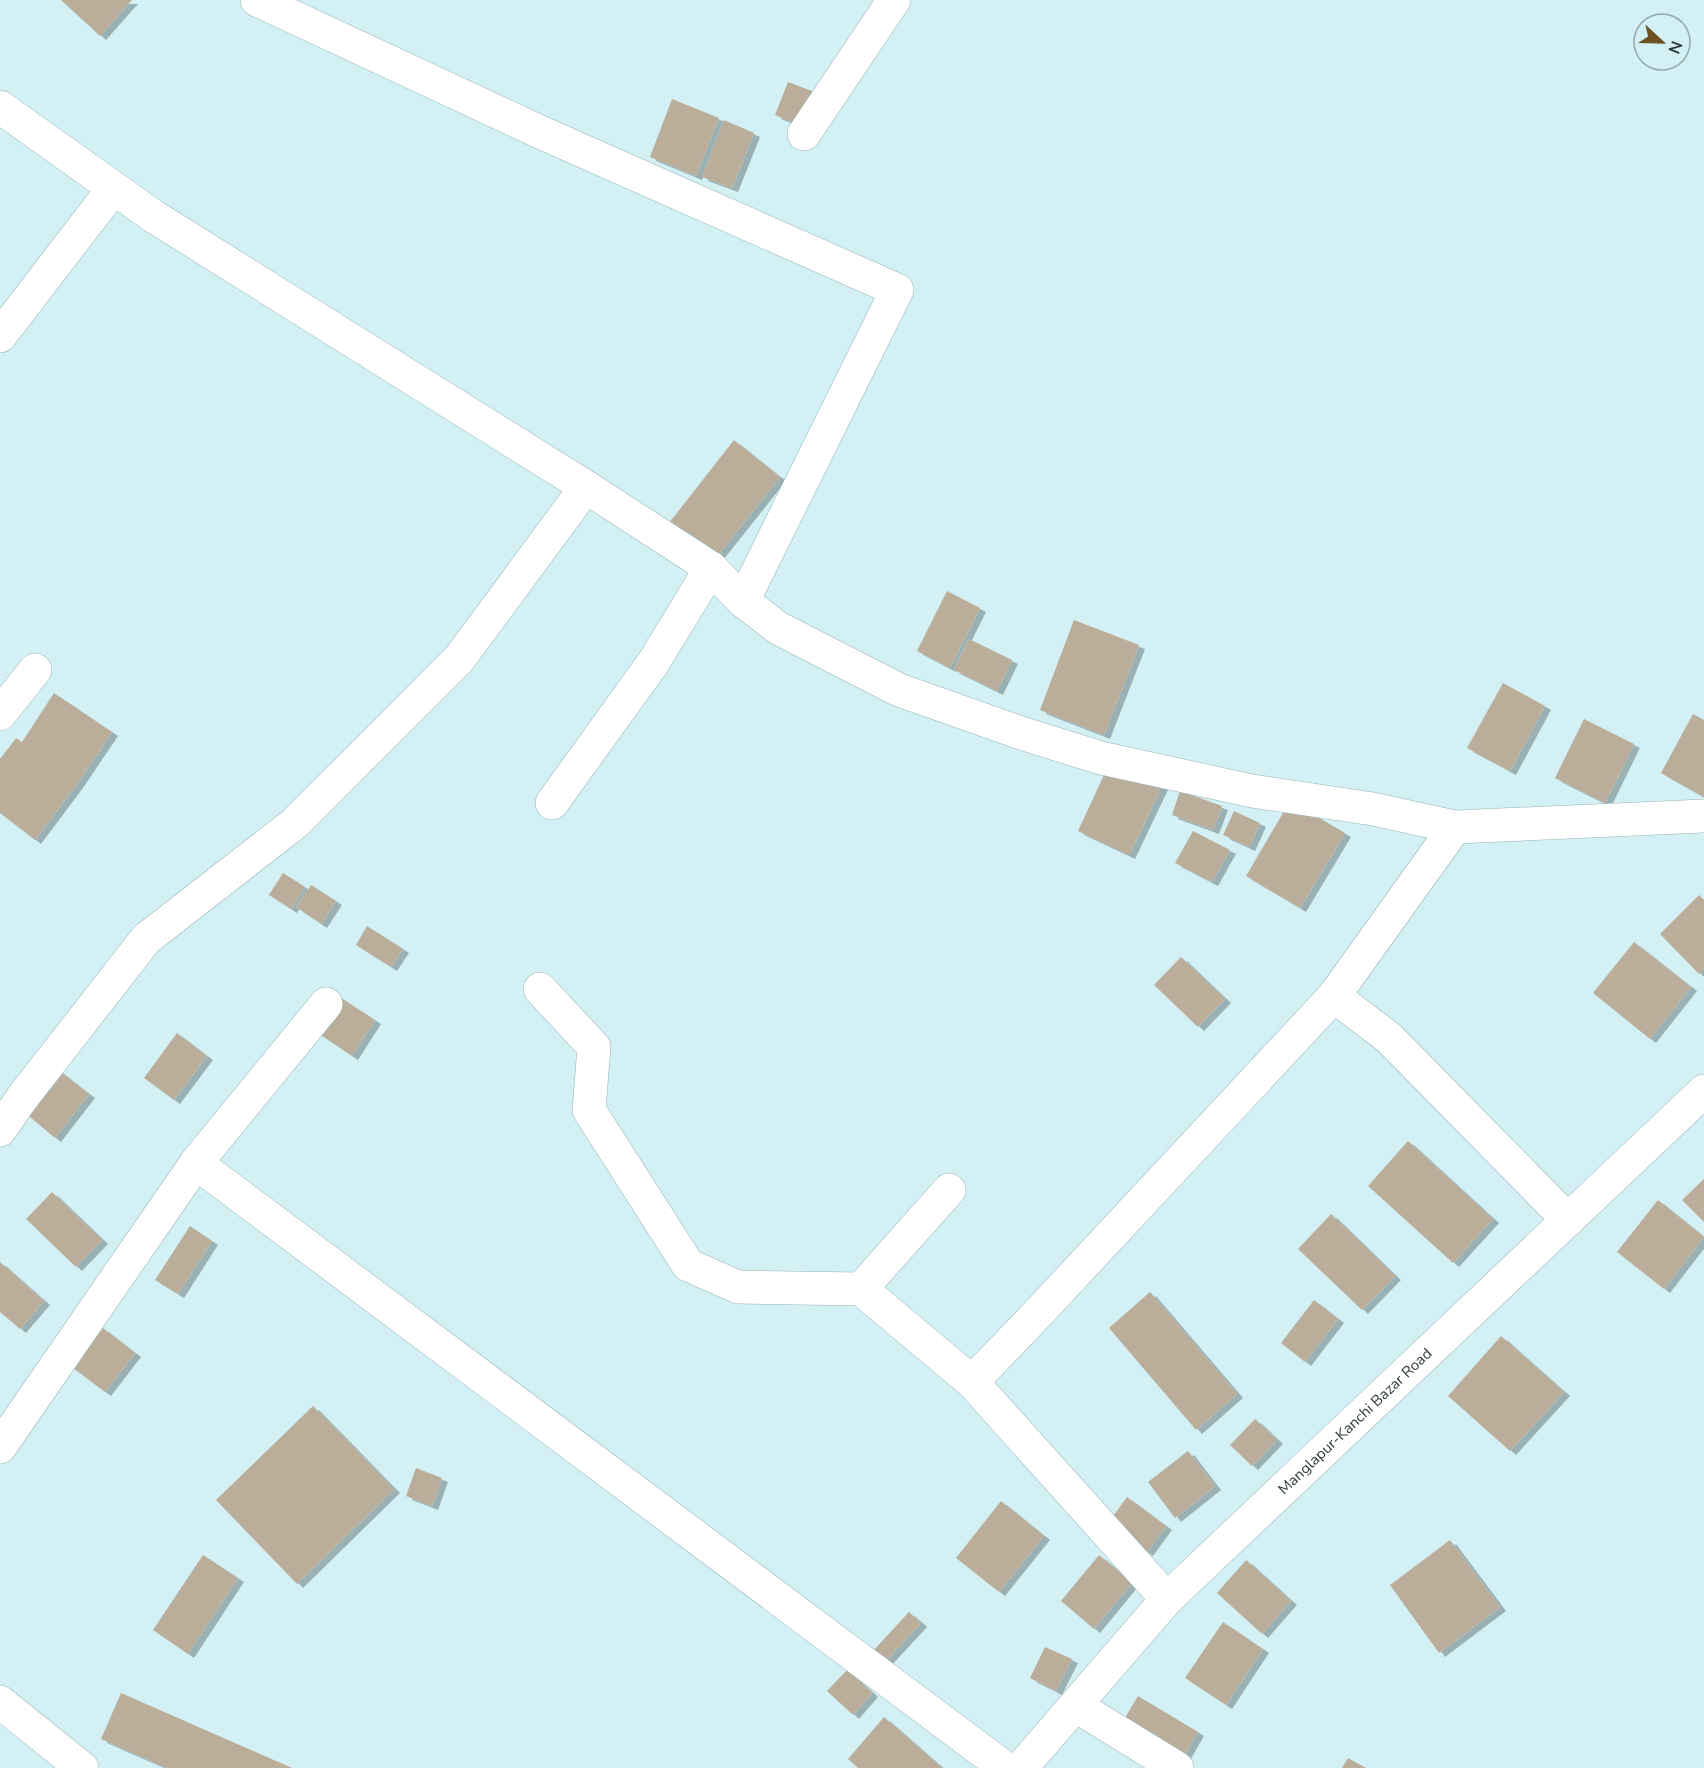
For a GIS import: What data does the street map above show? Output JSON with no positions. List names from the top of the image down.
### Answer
{
  "streets": {
    "street": ["Manglapur-Kanchi Bazar Road"]
  },
  "north": "right"
}
